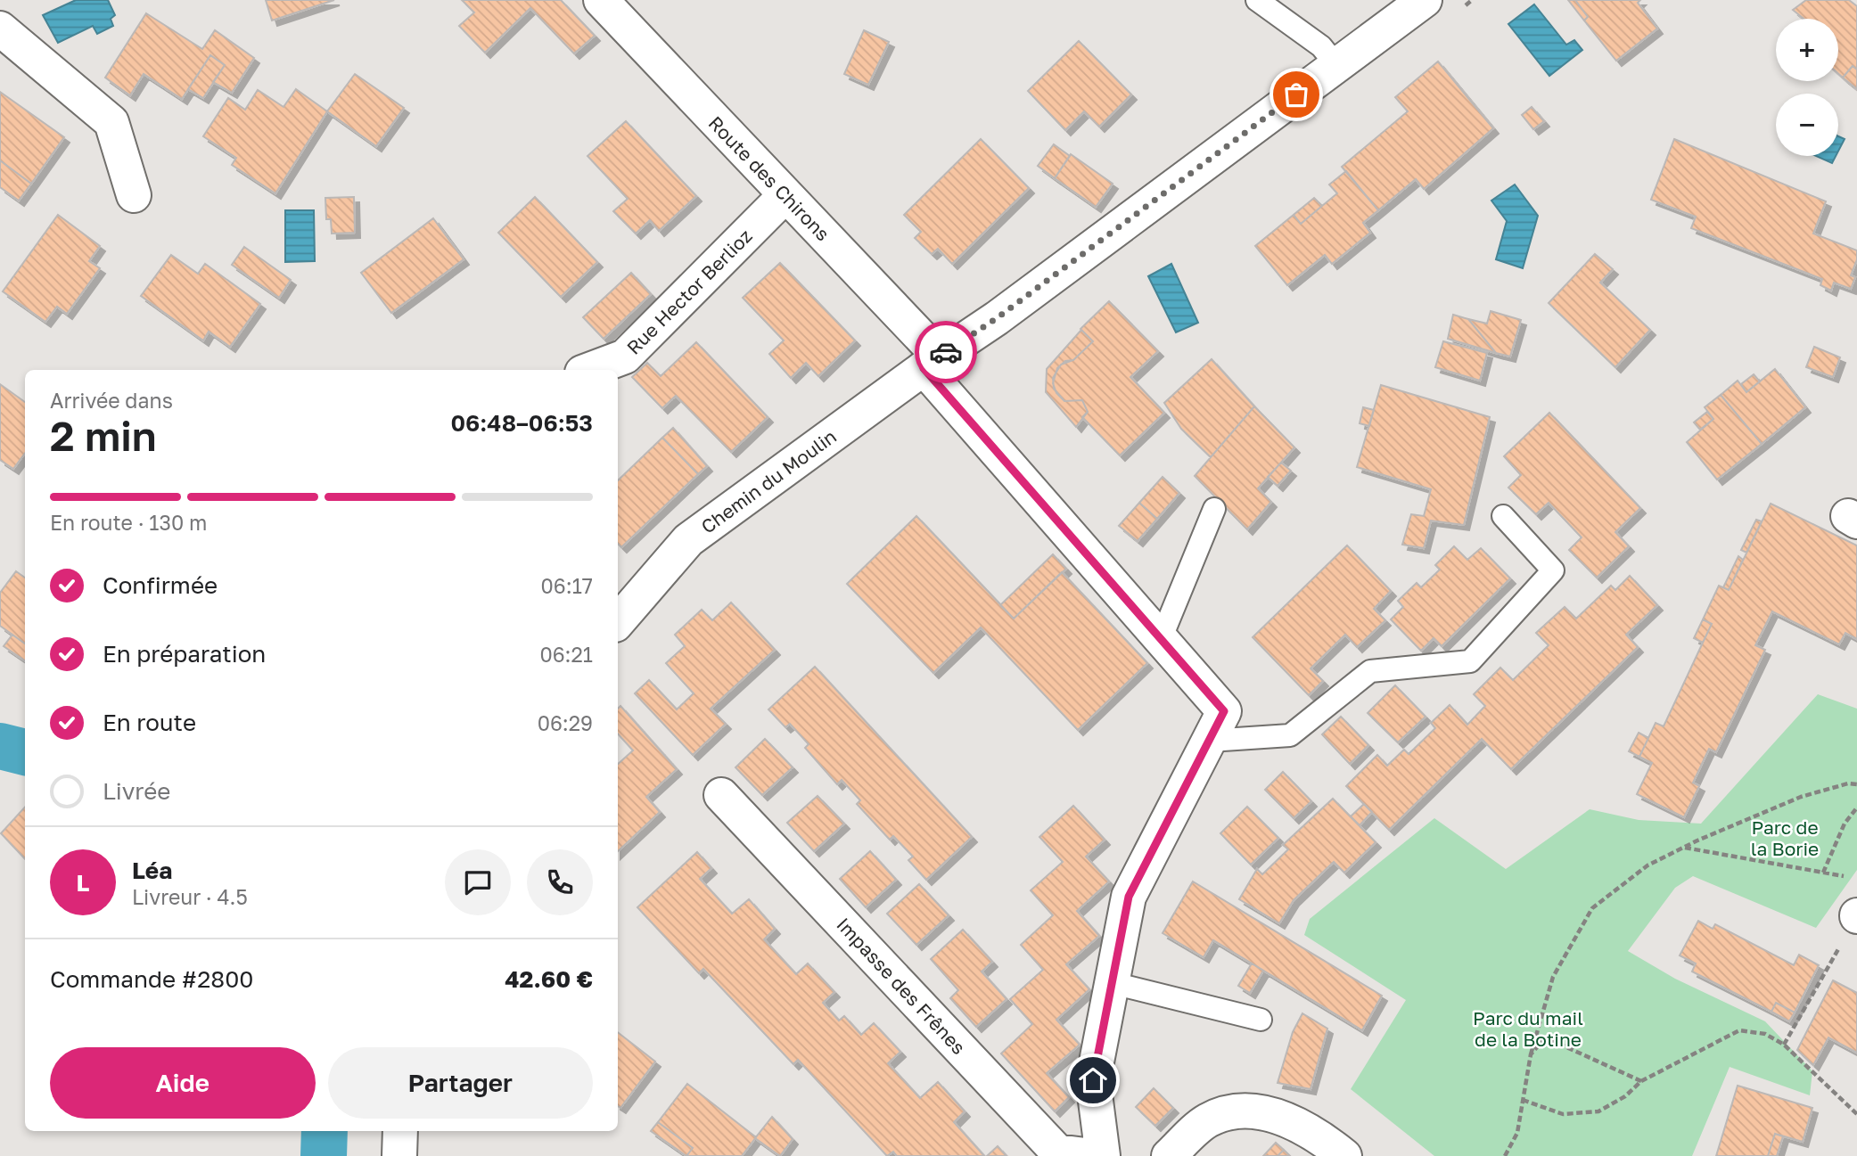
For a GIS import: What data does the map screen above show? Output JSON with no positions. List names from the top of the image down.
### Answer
{
  "streets": {
    "street": [
      "Route des Chirons",
      "Rue Hector Berlioz",
      "Chemin du Moulin",
      "Impasse des Frênes"
    ]
  },
  "crossings": [
    ["Route des Chirons", "Rue Hector Berlioz"],
    ["Route des Chirons", "Chemin du Moulin"]
  ],
  "parks": ["Parc de la Borie", "Parc du mail de la Botine"],
  "page": {
    "map_buttons": ["+", "−"],
    "heading": ["2 min", "Arrivée dans", "06:48–06:53"],
    "panel": [
      "Léa",
      "Livreur · 4.5",
      "Commande #2800",
      "42.60 €"
    ],
    "bar": "En route · 130 m",
    "list": [
      ["Confirmée", "06:17"],
      ["En préparation", "06:21"],
      ["En route", "06:29"],
      "Livrée"
    ],
    "round": "L",
    "buttons": ["Aide", "Partager"]
  }
}
